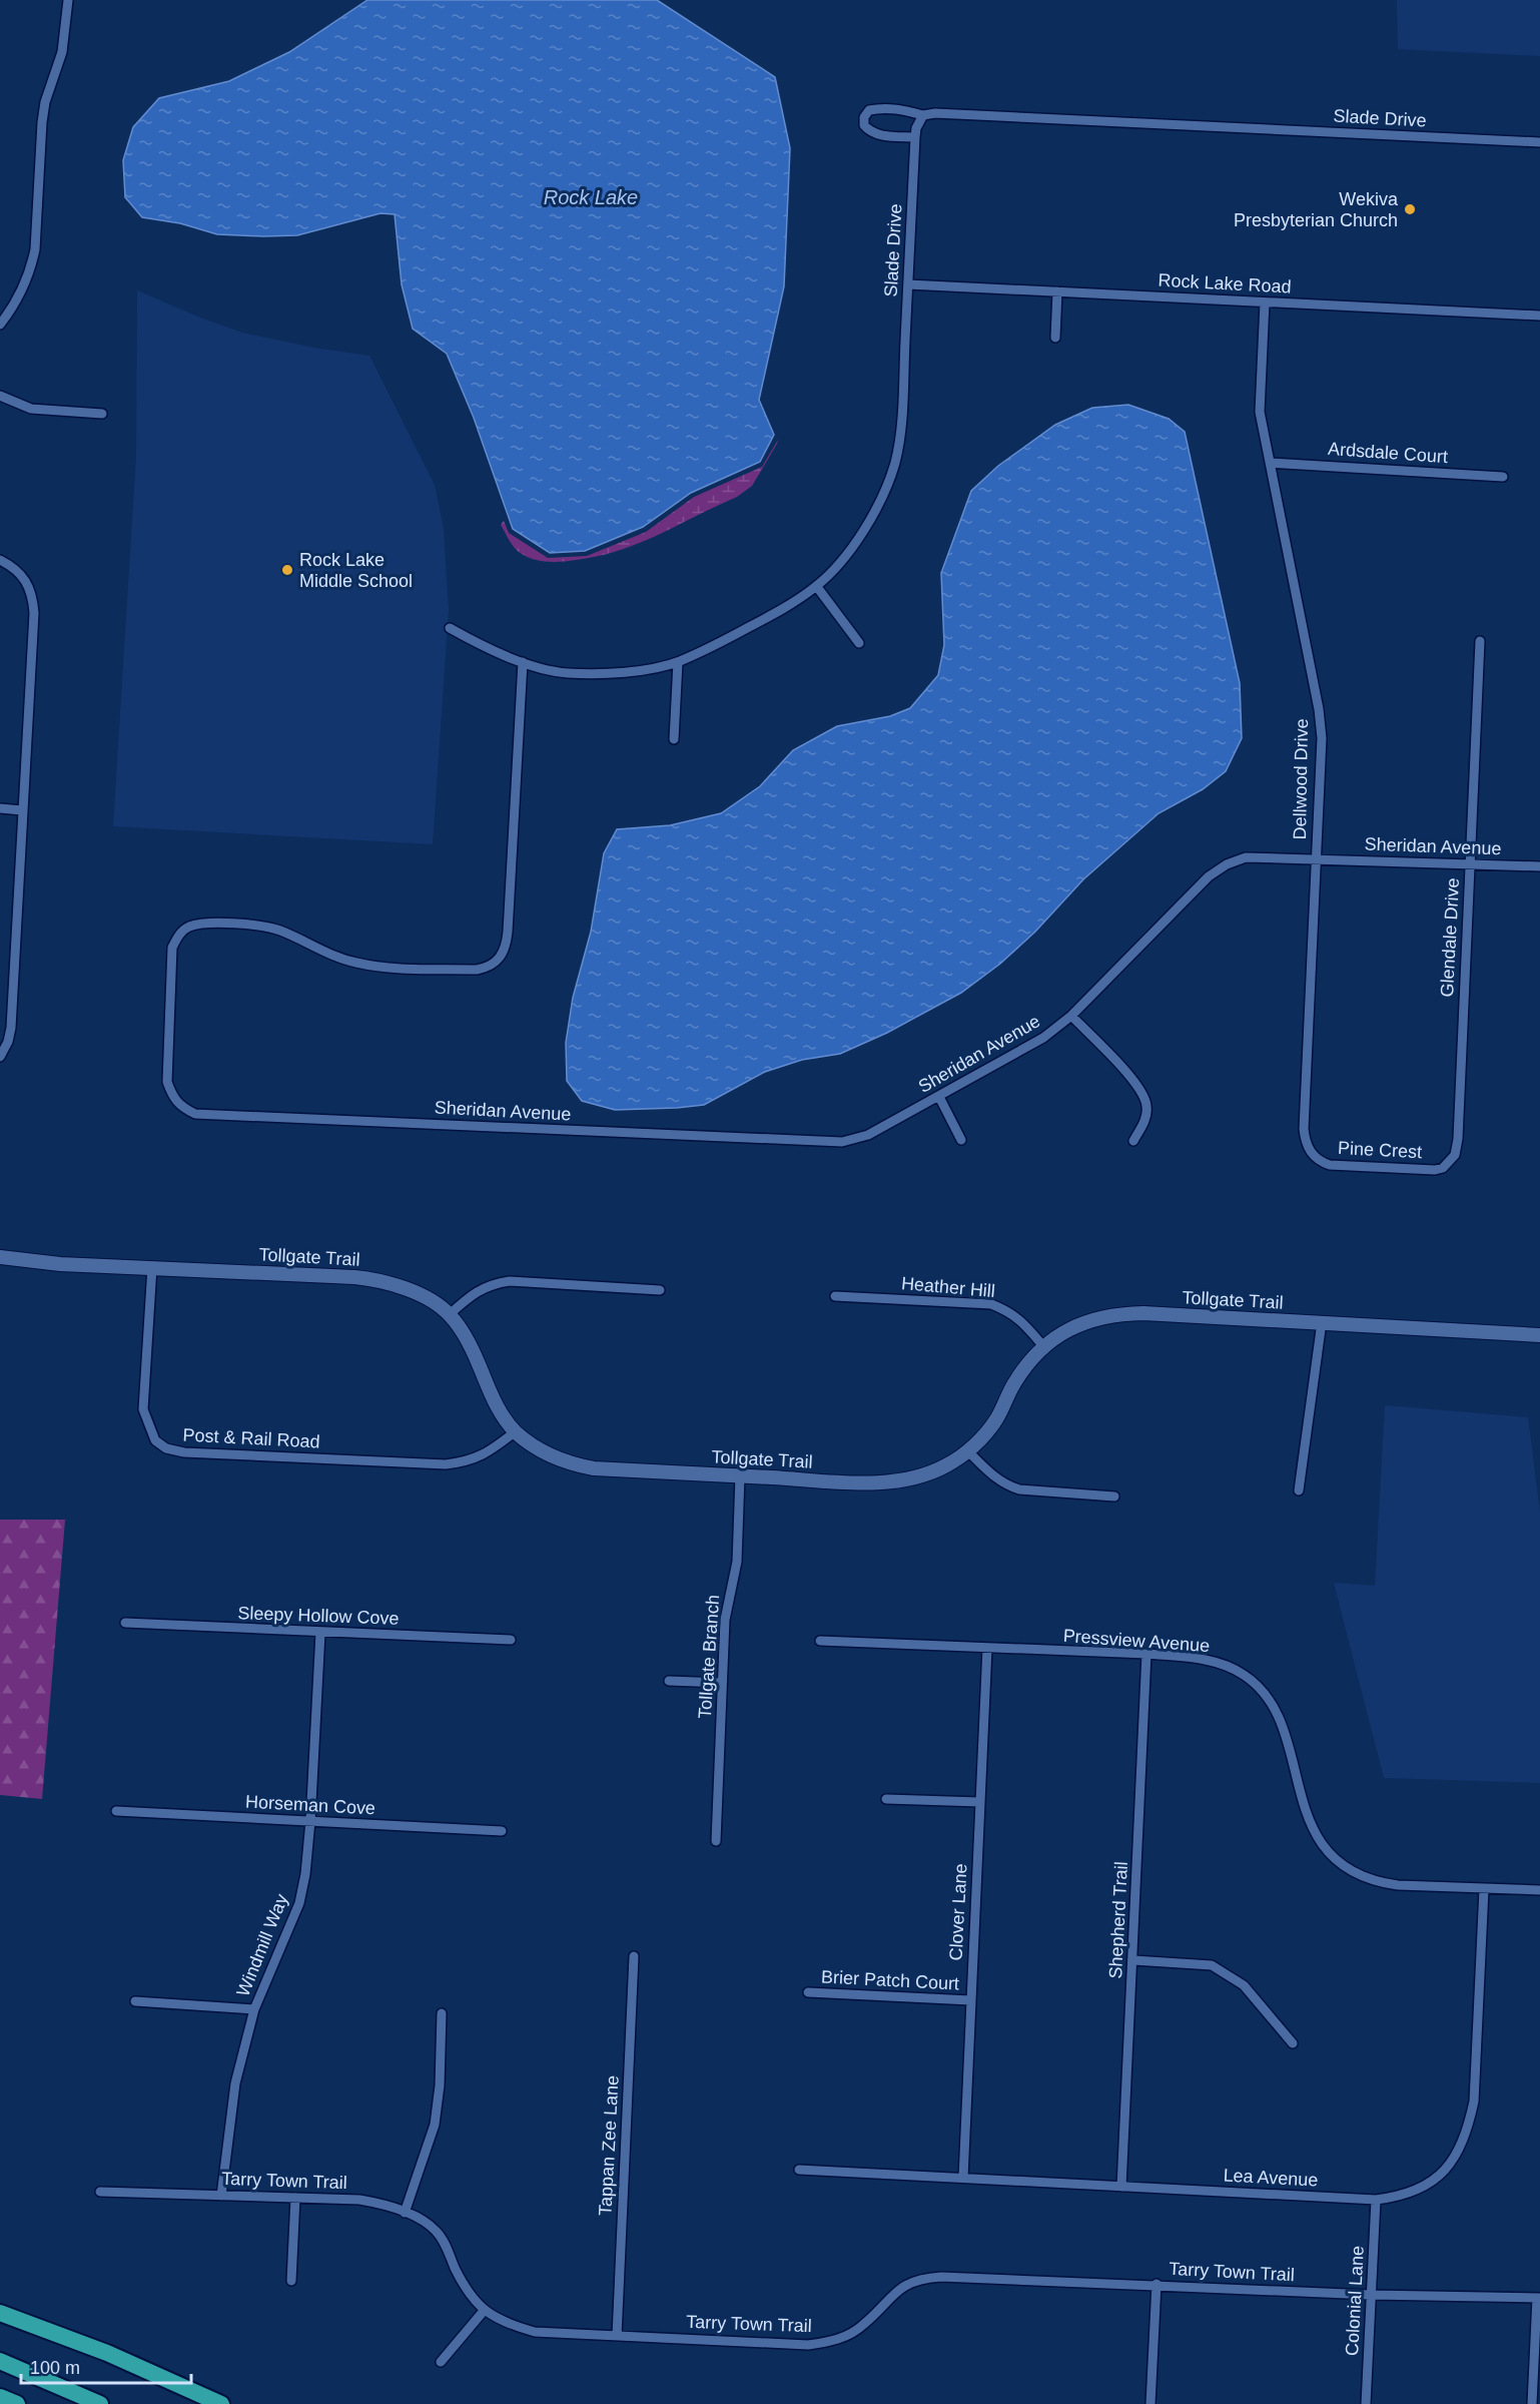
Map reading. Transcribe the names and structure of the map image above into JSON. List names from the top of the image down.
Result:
{
  "streets": {
    "street": [
      "Slade Drive",
      "Rock Lake Road",
      "Ardsdale Court",
      "Dellwood Drive",
      "Sheridan Avenue",
      "Glendale Drive",
      "Pine Crest",
      "Tollgate Trail",
      "Heather Hill",
      "Post & Rail Road",
      "Sleepy Hollow Cove",
      "Pressview Avenue",
      "Tollgate Branch",
      "Horseman Cove",
      "Clover Lane",
      "Shepherd Trail",
      "Windmill Way",
      "Brier Patch Court",
      "Tappan Zee Lane",
      "Lea Avenue",
      "Tarry Town Trail",
      "Colonial Lane"
    ]
  },
  "crossings": [
    ["Slade Drive", "Rock Lake Road"],
    ["Slade Drive", "Sheridan Avenue"],
    ["Rock Lake Road", "Dellwood Drive"],
    ["Ardsdale Court", "Dellwood Drive"],
    ["Dellwood Drive", "Sheridan Avenue"],
    ["Dellwood Drive", "Pine Crest"],
    ["Sheridan Avenue", "Glendale Drive"],
    ["Glendale Drive", "Pine Crest"],
    ["Tollgate Trail", "Heather Hill"],
    ["Tollgate Trail", "Post & Rail Road"],
    ["Tollgate Trail", "Tollgate Branch"],
    ["Sleepy Hollow Cove", "Windmill Way"],
    ["Pressview Avenue", "Clover Lane"],
    ["Pressview Avenue", "Shepherd Trail"],
    ["Pressview Avenue", "Lea Avenue"],
    ["Horseman Cove", "Windmill Way"],
    ["Clover Lane", "Brier Patch Court"],
    ["Clover Lane", "Lea Avenue"],
    ["Shepherd Trail", "Lea Avenue"],
    ["Windmill Way", "Tarry Town Trail"],
    ["Tappan Zee Lane", "Tarry Town Trail"],
    ["Lea Avenue", "Colonial Lane"],
    ["Tarry Town Trail", "Colonial Lane"]
  ],
  "water": ["Rock Lake"],
  "places": ["Wekiva Presbyterian Church", "Rock Lake Middle School"],
  "scale_bar": "100 m"
}
